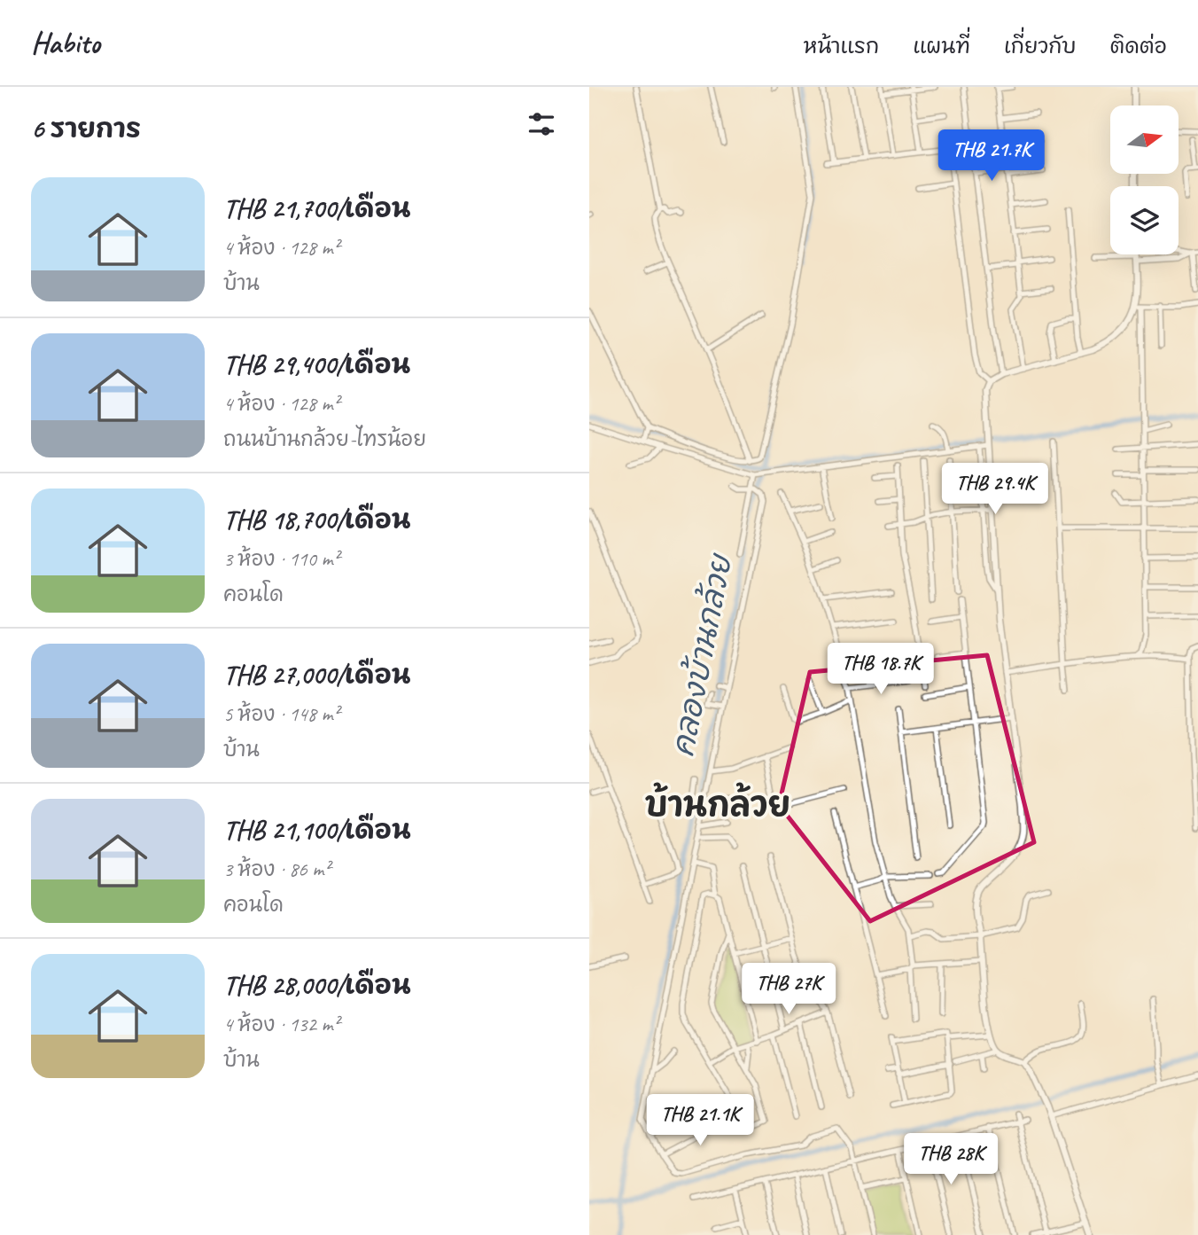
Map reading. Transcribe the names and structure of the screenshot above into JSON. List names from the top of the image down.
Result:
{
  "districts": ["บ้านกล้วย"],
  "water": ["คลองบ้านกล้วย"],
  "north": "right",
  "page": {
    "header": "Habito",
    "nav": [
      "หน้าแรก",
      "แผนที่",
      "เกี่ยวกับ",
      "ติดต่อ"
    ],
    "heading": "6 รายการ",
    "price": [
      "THB 21.7K",
      "THB 29.4K",
      "THB 18.7K",
      "THB 27K",
      "THB 21.1K",
      "THB 28K"
    ],
    "list": [
      {
        "name": "THB 21,700/เดือน",
        "note": "4 ห้อง · 128 m² · บ้าน"
      },
      {
        "name": "THB 29,400/เดือน",
        "note": "4 ห้อง · 128 m² · ถนนบ้านกล้วย-ไทรน้อย"
      },
      {
        "name": "THB 18,700/เดือน",
        "note": "3 ห้อง · 110 m² · คอนโด"
      },
      {
        "name": "THB 27,000/เดือน",
        "note": "5 ห้อง · 148 m² · บ้าน"
      },
      {
        "name": "THB 21,100/เดือน",
        "note": "3 ห้อง · 86 m² · คอนโด"
      },
      {
        "name": "THB 28,000/เดือน",
        "note": "4 ห้อง · 132 m² · บ้าน"
      }
    ]
  }
}
